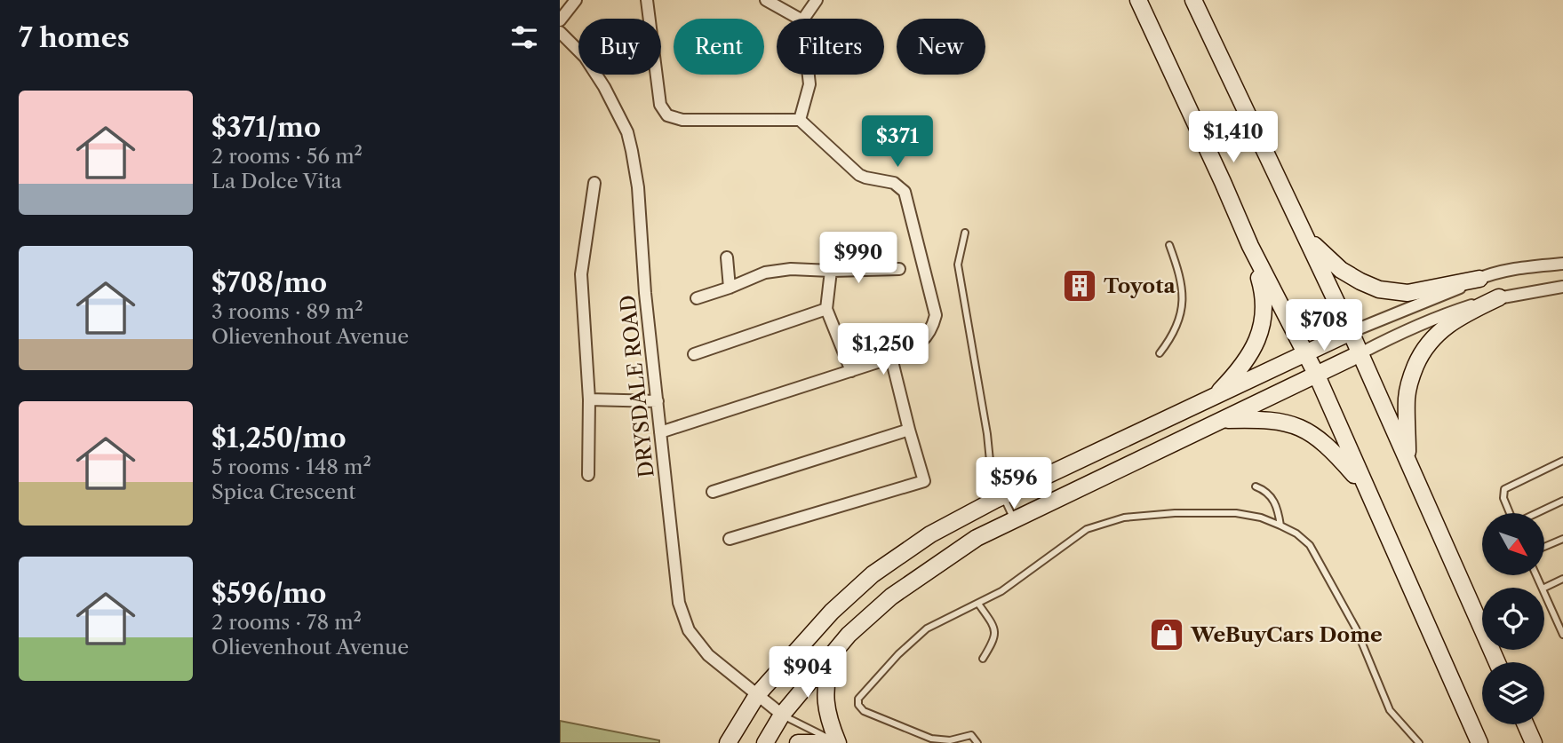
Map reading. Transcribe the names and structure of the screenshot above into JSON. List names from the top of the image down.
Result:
{
  "streets": {
    "street": ["DRYSDALE ROAD"]
  },
  "places": {
    "building": ["Toyota"],
    "shop": ["WeBuyCars Dome"]
  },
  "north": "bottom right",
  "page": {
    "heading": "7 homes",
    "chip": [
      "Buy",
      "Rent",
      "Filters",
      "New"
    ],
    "list": [
      {
        "name": "$371/mo",
        "note": "2 rooms · 56 m² · La Dolce Vita"
      },
      {
        "name": "$708/mo",
        "note": "3 rooms · 89 m² · Olievenhout Avenue"
      },
      {
        "name": "$1,250/mo",
        "note": "5 rooms · 148 m² · Spica Crescent"
      },
      {
        "name": "$596/mo",
        "note": "2 rooms · 78 m² · Olievenhout Avenue"
      }
    ],
    "price": [
      "$1,410",
      "$371",
      "$990",
      "$708",
      "$1,250",
      "$596",
      "$904"
    ]
  }
}
